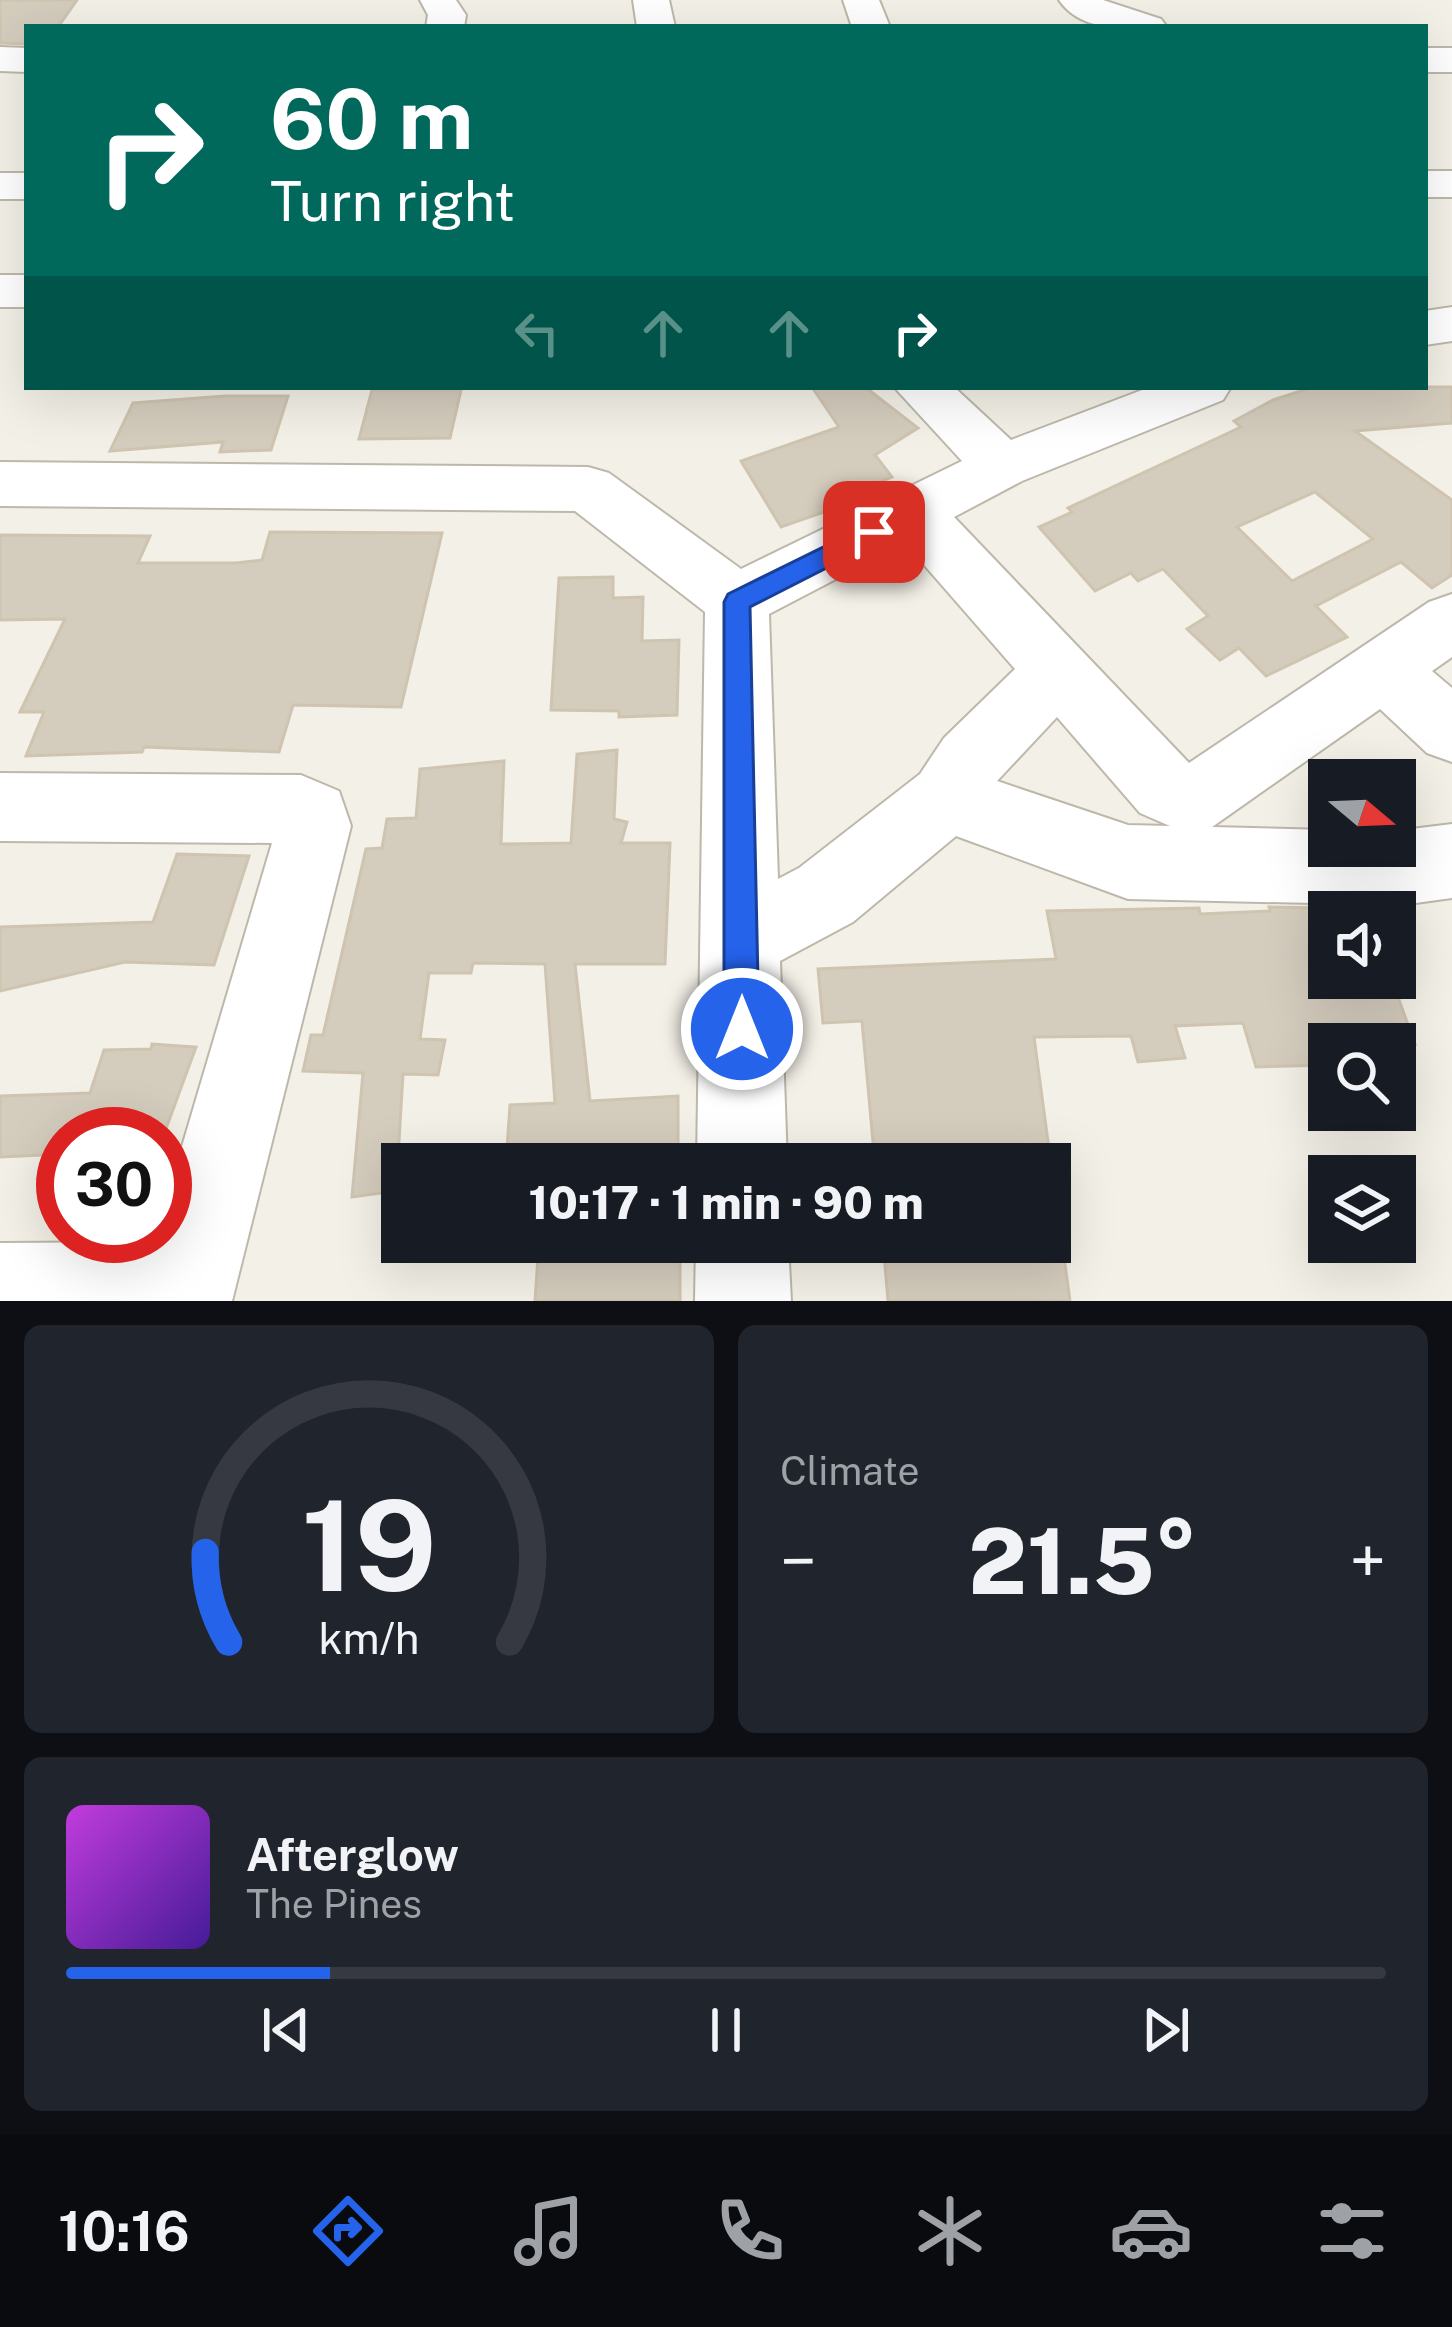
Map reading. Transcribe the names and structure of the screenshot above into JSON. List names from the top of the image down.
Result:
{
  "north": "right",
  "page": {
    "turn": ["60 m", "Turn right"],
    "limit": "30",
    "trip": "10:17 · 1 min · 90 m",
    "tile": "Climate",
    "heat": ["−", "21.5°", "+"],
    "song": ["Afterglow", "The Pines"],
    "tabs": "10:16",
    "gauge": ["19", "km/h"]
  }
}
